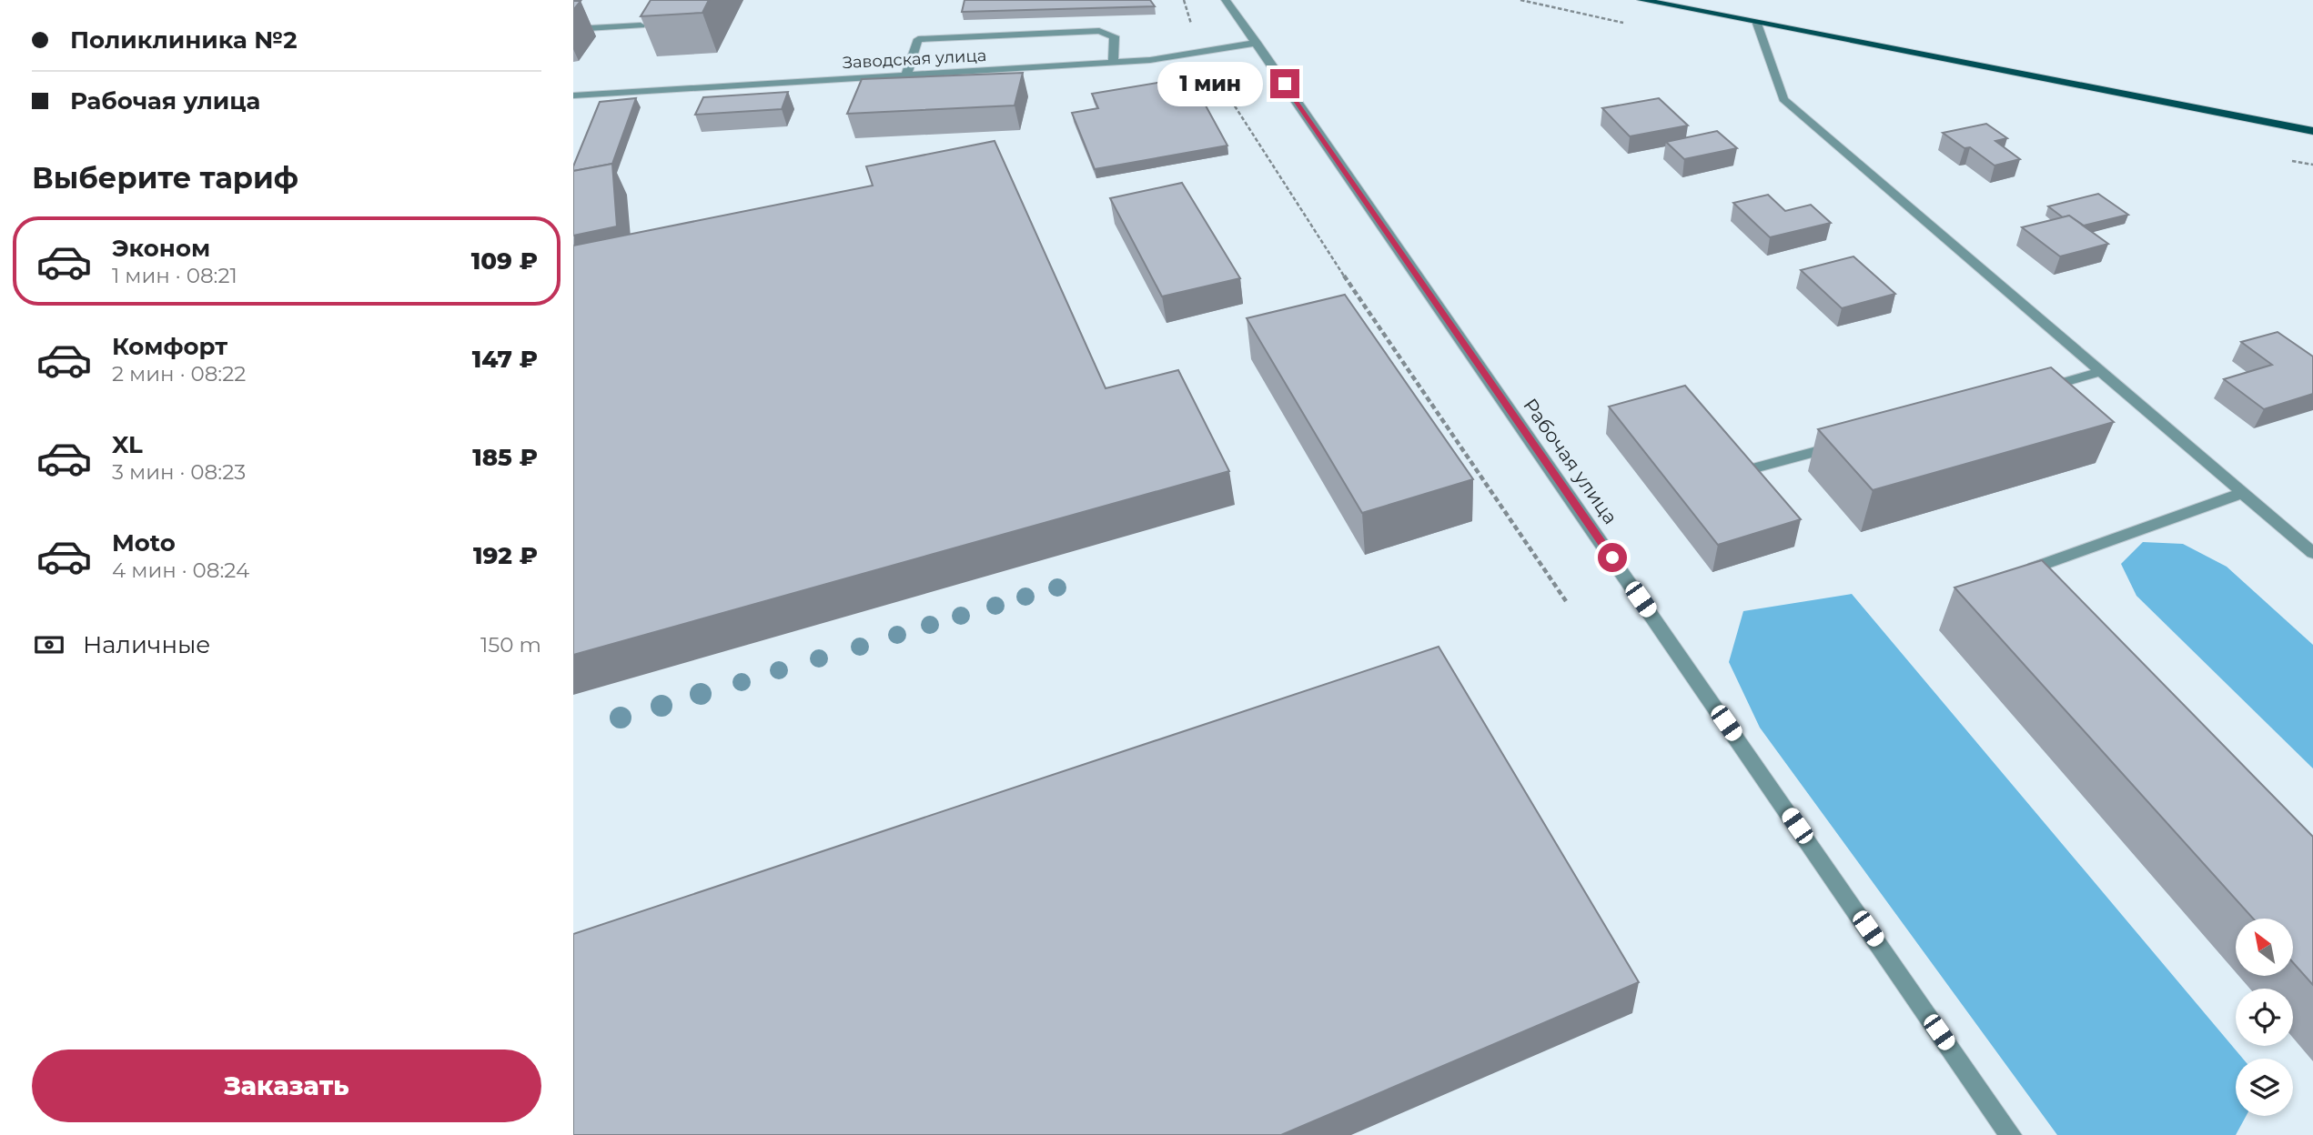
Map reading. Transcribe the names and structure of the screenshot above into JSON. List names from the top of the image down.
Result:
{
  "streets": {
    "street": ["Заводская улица", "Рабочая улица"]
  },
  "crossings": [
    ["Заводская улица", "Рабочая улица"]
  ],
  "north": "top left",
  "page": {
    "banner": ["Поликлиника №2", "Рабочая улица"],
    "bubble": "1 мин",
    "heading": "Выберите тариф",
    "list": [
      {
        "name": "Эконом",
        "note": "1 мин · 08:21",
        "value": "109 ₽"
      },
      {
        "name": "Комфорт",
        "note": "2 мин · 08:22",
        "value": "147 ₽"
      },
      {
        "name": "XL",
        "note": "3 мин · 08:23",
        "value": "185 ₽"
      },
      {
        "name": "Moto",
        "note": "4 мин · 08:24",
        "value": "192 ₽"
      }
    ],
    "pay": ["Наличные", "150 m"],
    "buttons": "Заказать"
  }
}
